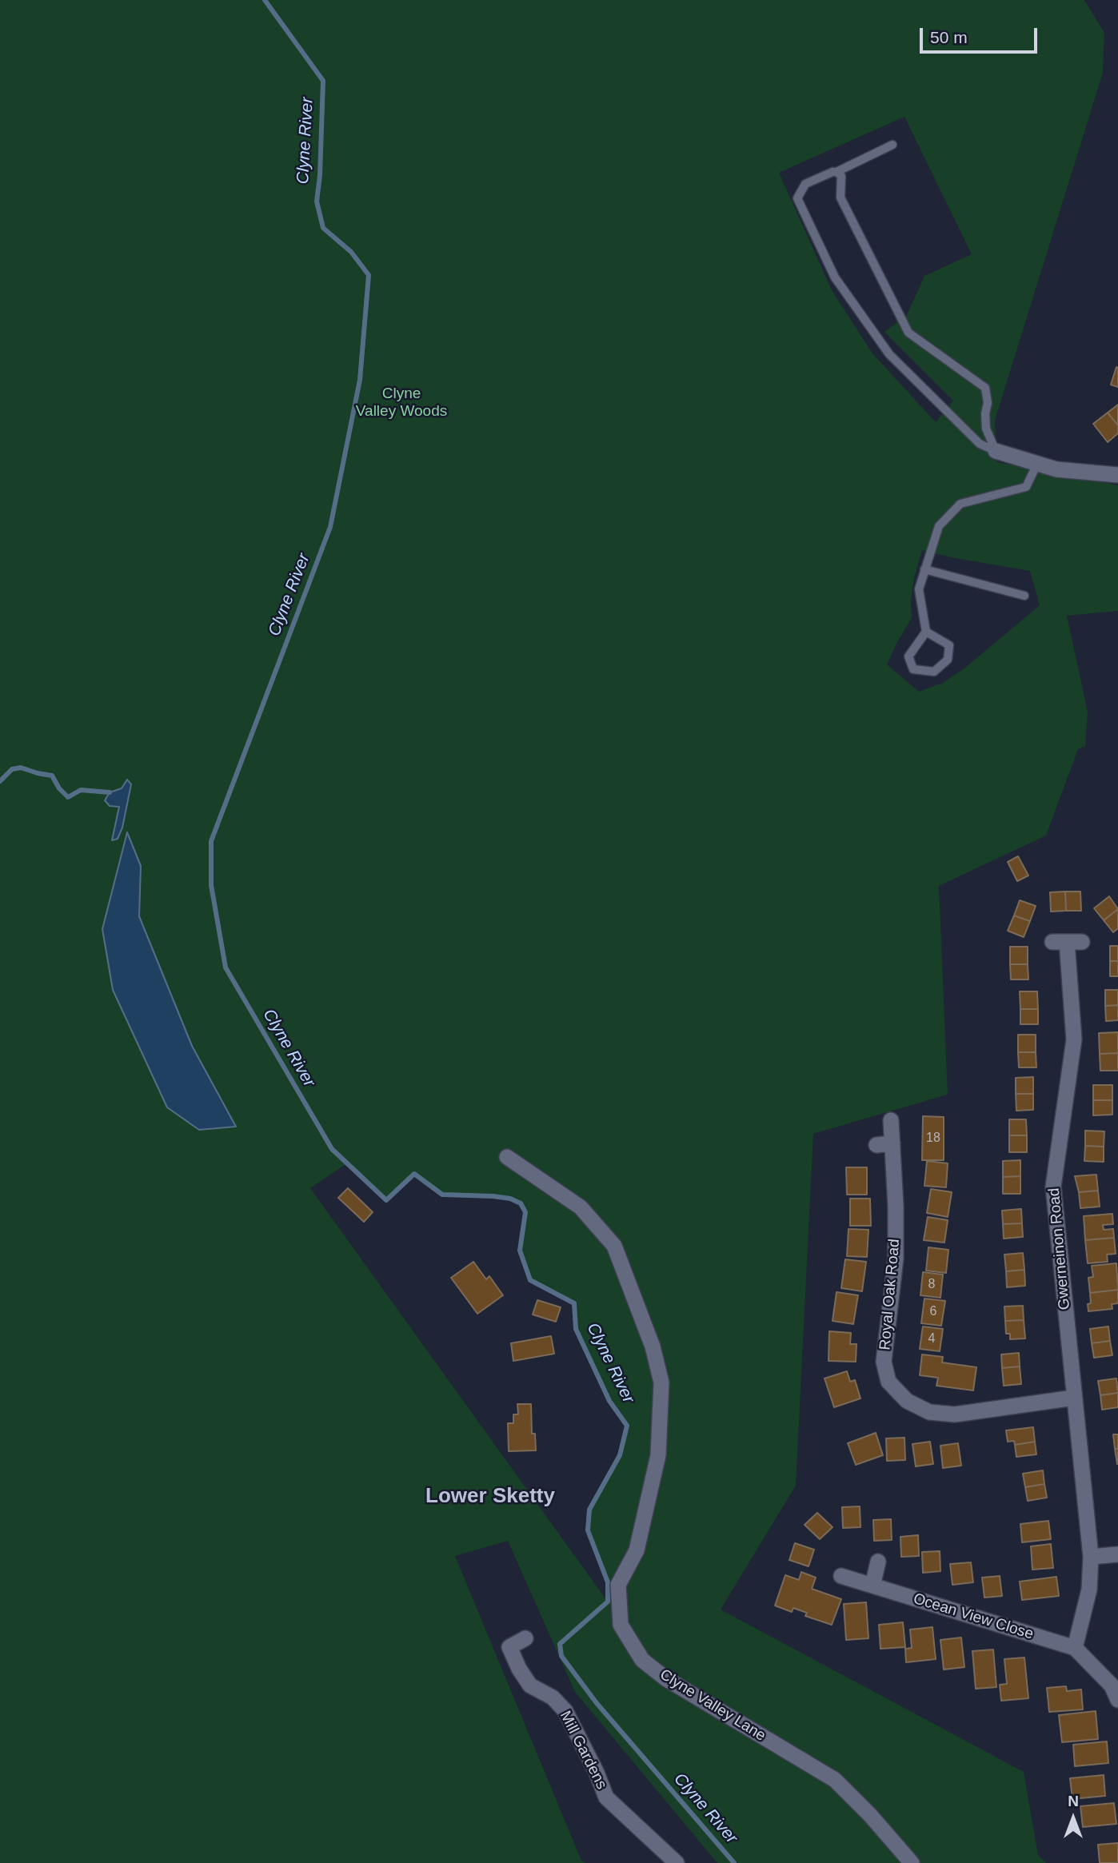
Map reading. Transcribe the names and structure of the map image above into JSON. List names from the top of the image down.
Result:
{
  "streets": {
    "street": [
      "Gwerneinon Road",
      "Royal Oak Road",
      "Ocean View Close",
      "Clyne Valley Lane",
      "Mill Gardens"
    ]
  },
  "crossings": [
    ["Gwerneinon Road", "Royal Oak Road"],
    ["Gwerneinon Road", "Ocean View Close"]
  ],
  "districts": ["Lower Sketty"],
  "water": ["Clyne River"],
  "parks": ["Clyne Valley Woods"],
  "house_numbers": [
    "18",
    "8",
    "6",
    "4"
  ],
  "scale_bar": "50 m",
  "north": "top"
}
